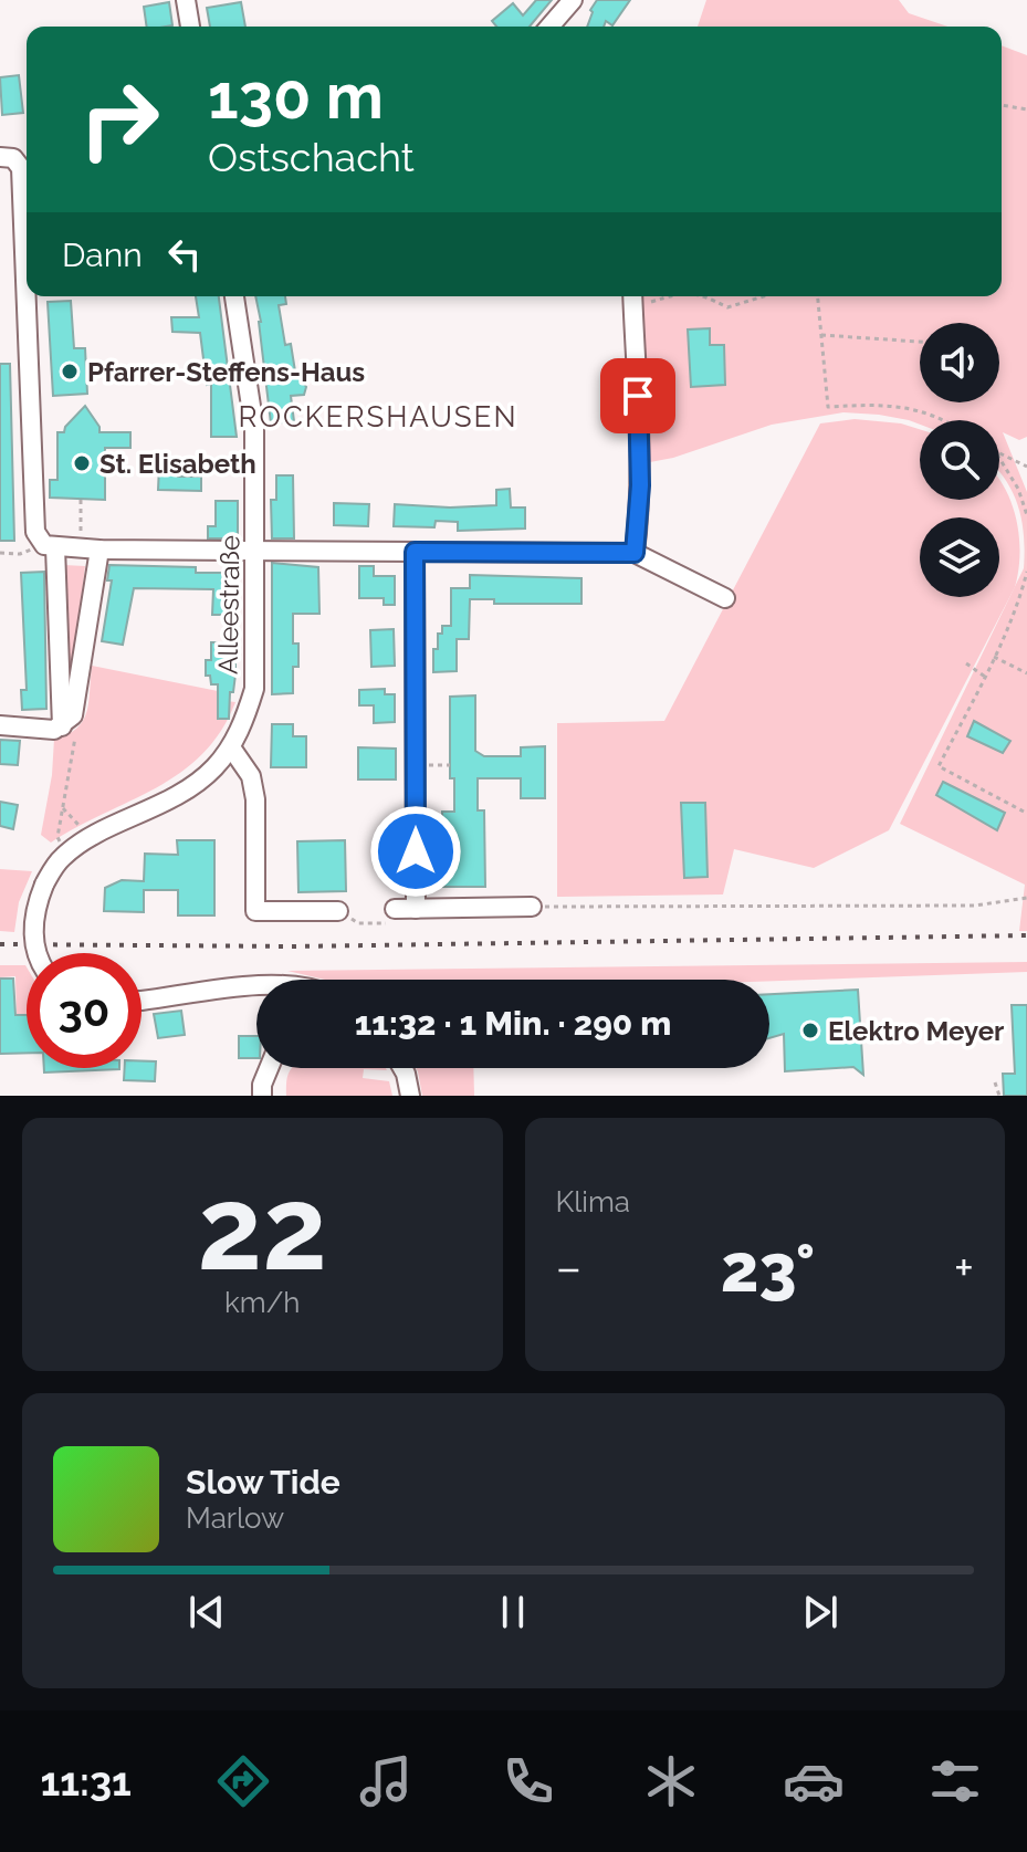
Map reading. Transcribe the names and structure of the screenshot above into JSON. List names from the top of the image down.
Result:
{
  "streets": {
    "street": ["Alleestraße"]
  },
  "districts": ["ROCKERSHAUSEN"],
  "places": ["Pfarrer-Steffens-Haus", "St. Elisabeth", "Elektro Meyer"],
  "page": {
    "turn": ["130 m", "Ostschacht"],
    "then": "Dann",
    "limit": "30",
    "trip": "11:32 · 1 Min. · 290 m",
    "tile": [
      ["22", "km/h"],
      "Klima"
    ],
    "heat": ["−", "23°", "+"],
    "song": ["Slow Tide", "Marlow"],
    "tabs": "11:31"
  }
}
